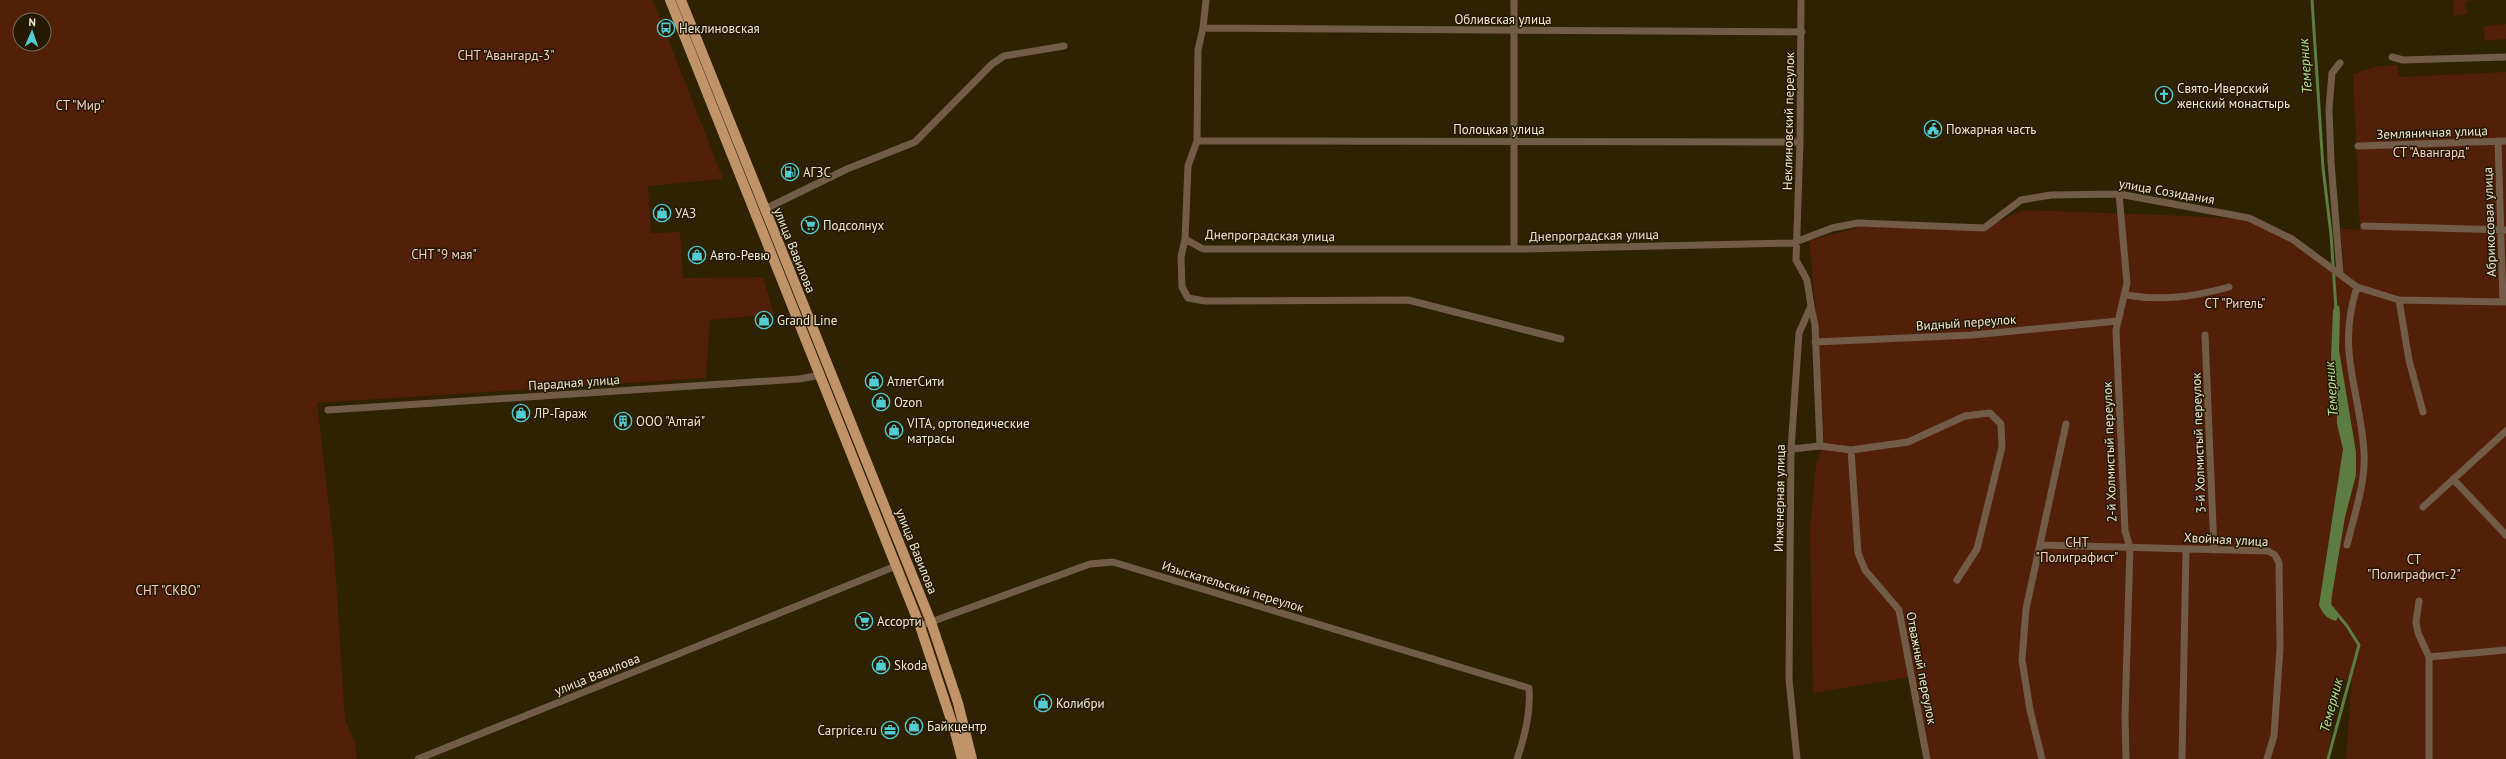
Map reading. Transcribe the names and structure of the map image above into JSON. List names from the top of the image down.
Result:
{
  "streets": {
    "main road": ["улица Вавилова"],
    "street": [
      "Обливская улица",
      "Неклиновский переулок",
      "Полоцкая улица",
      "Земляничная улица",
      "улица Созидания",
      "Абрикосовая улица",
      "Днепроградская улица",
      "Видный переулок",
      "Парадная улица",
      "3-й Холмистый переулок",
      "2-й Холмистый переулок",
      "Инженерная улица",
      "Хвойная улица",
      "Изыскательский переулок",
      "Отважный переулок"
    ]
  },
  "crossings": [
    ["Обливская улица", "Неклиновский переулок"],
    ["Неклиновский переулок", "Полоцкая улица"],
    ["Неклиновский переулок", "улица Созидания"],
    ["Неклиновский переулок", "Днепроградская улица"],
    ["Земляничная улица", "Абрикосовая улица"],
    ["улица Созидания", "Днепроградская улица"],
    ["улица Созидания", "2-й Холмистый переулок"],
    ["улица Вавилова", "Парадная улица"],
    ["улица Вавилова", "Изыскательский переулок"],
    ["Видный переулок", "2-й Холмистый переулок"],
    ["3-й Холмистый переулок", "Хвойная улица"],
    ["2-й Холмистый переулок", "Хвойная улица"]
  ],
  "water": ["Темерник"],
  "parks": [
    "СНТ \"Авангард-3\"",
    "СТ \"Мир\"",
    "СТ \"Авангард\"",
    "СНТ \"9 мая\"",
    "СТ \"Ригель\"",
    "СНТ \"Полиграфист\"",
    "СТ \"Полиграфист-2\"",
    "СНТ \"СКВО\""
  ],
  "places": {
    "bus stop": ["Неклиновская"],
    "church": ["Свято-Иверский женский монастырь"],
    "public building": ["Пожарная часть"],
    "fuel station": ["АГЗС"],
    "shop": [
      "УАЗ",
      "Авто-Ревю",
      "Grand Line",
      "АтлетСити",
      "Ozon",
      "ЛР-Гараж",
      "VITA, ортопедические матрасы",
      "Skoda",
      "Колибри",
      "Байкцентр"
    ],
    "supermarket": ["Подсолнух", "Ассорти"],
    "building": ["ООО \"Алтай\""],
    "office": ["Carprice.ru"]
  },
  "north": "top"
}
